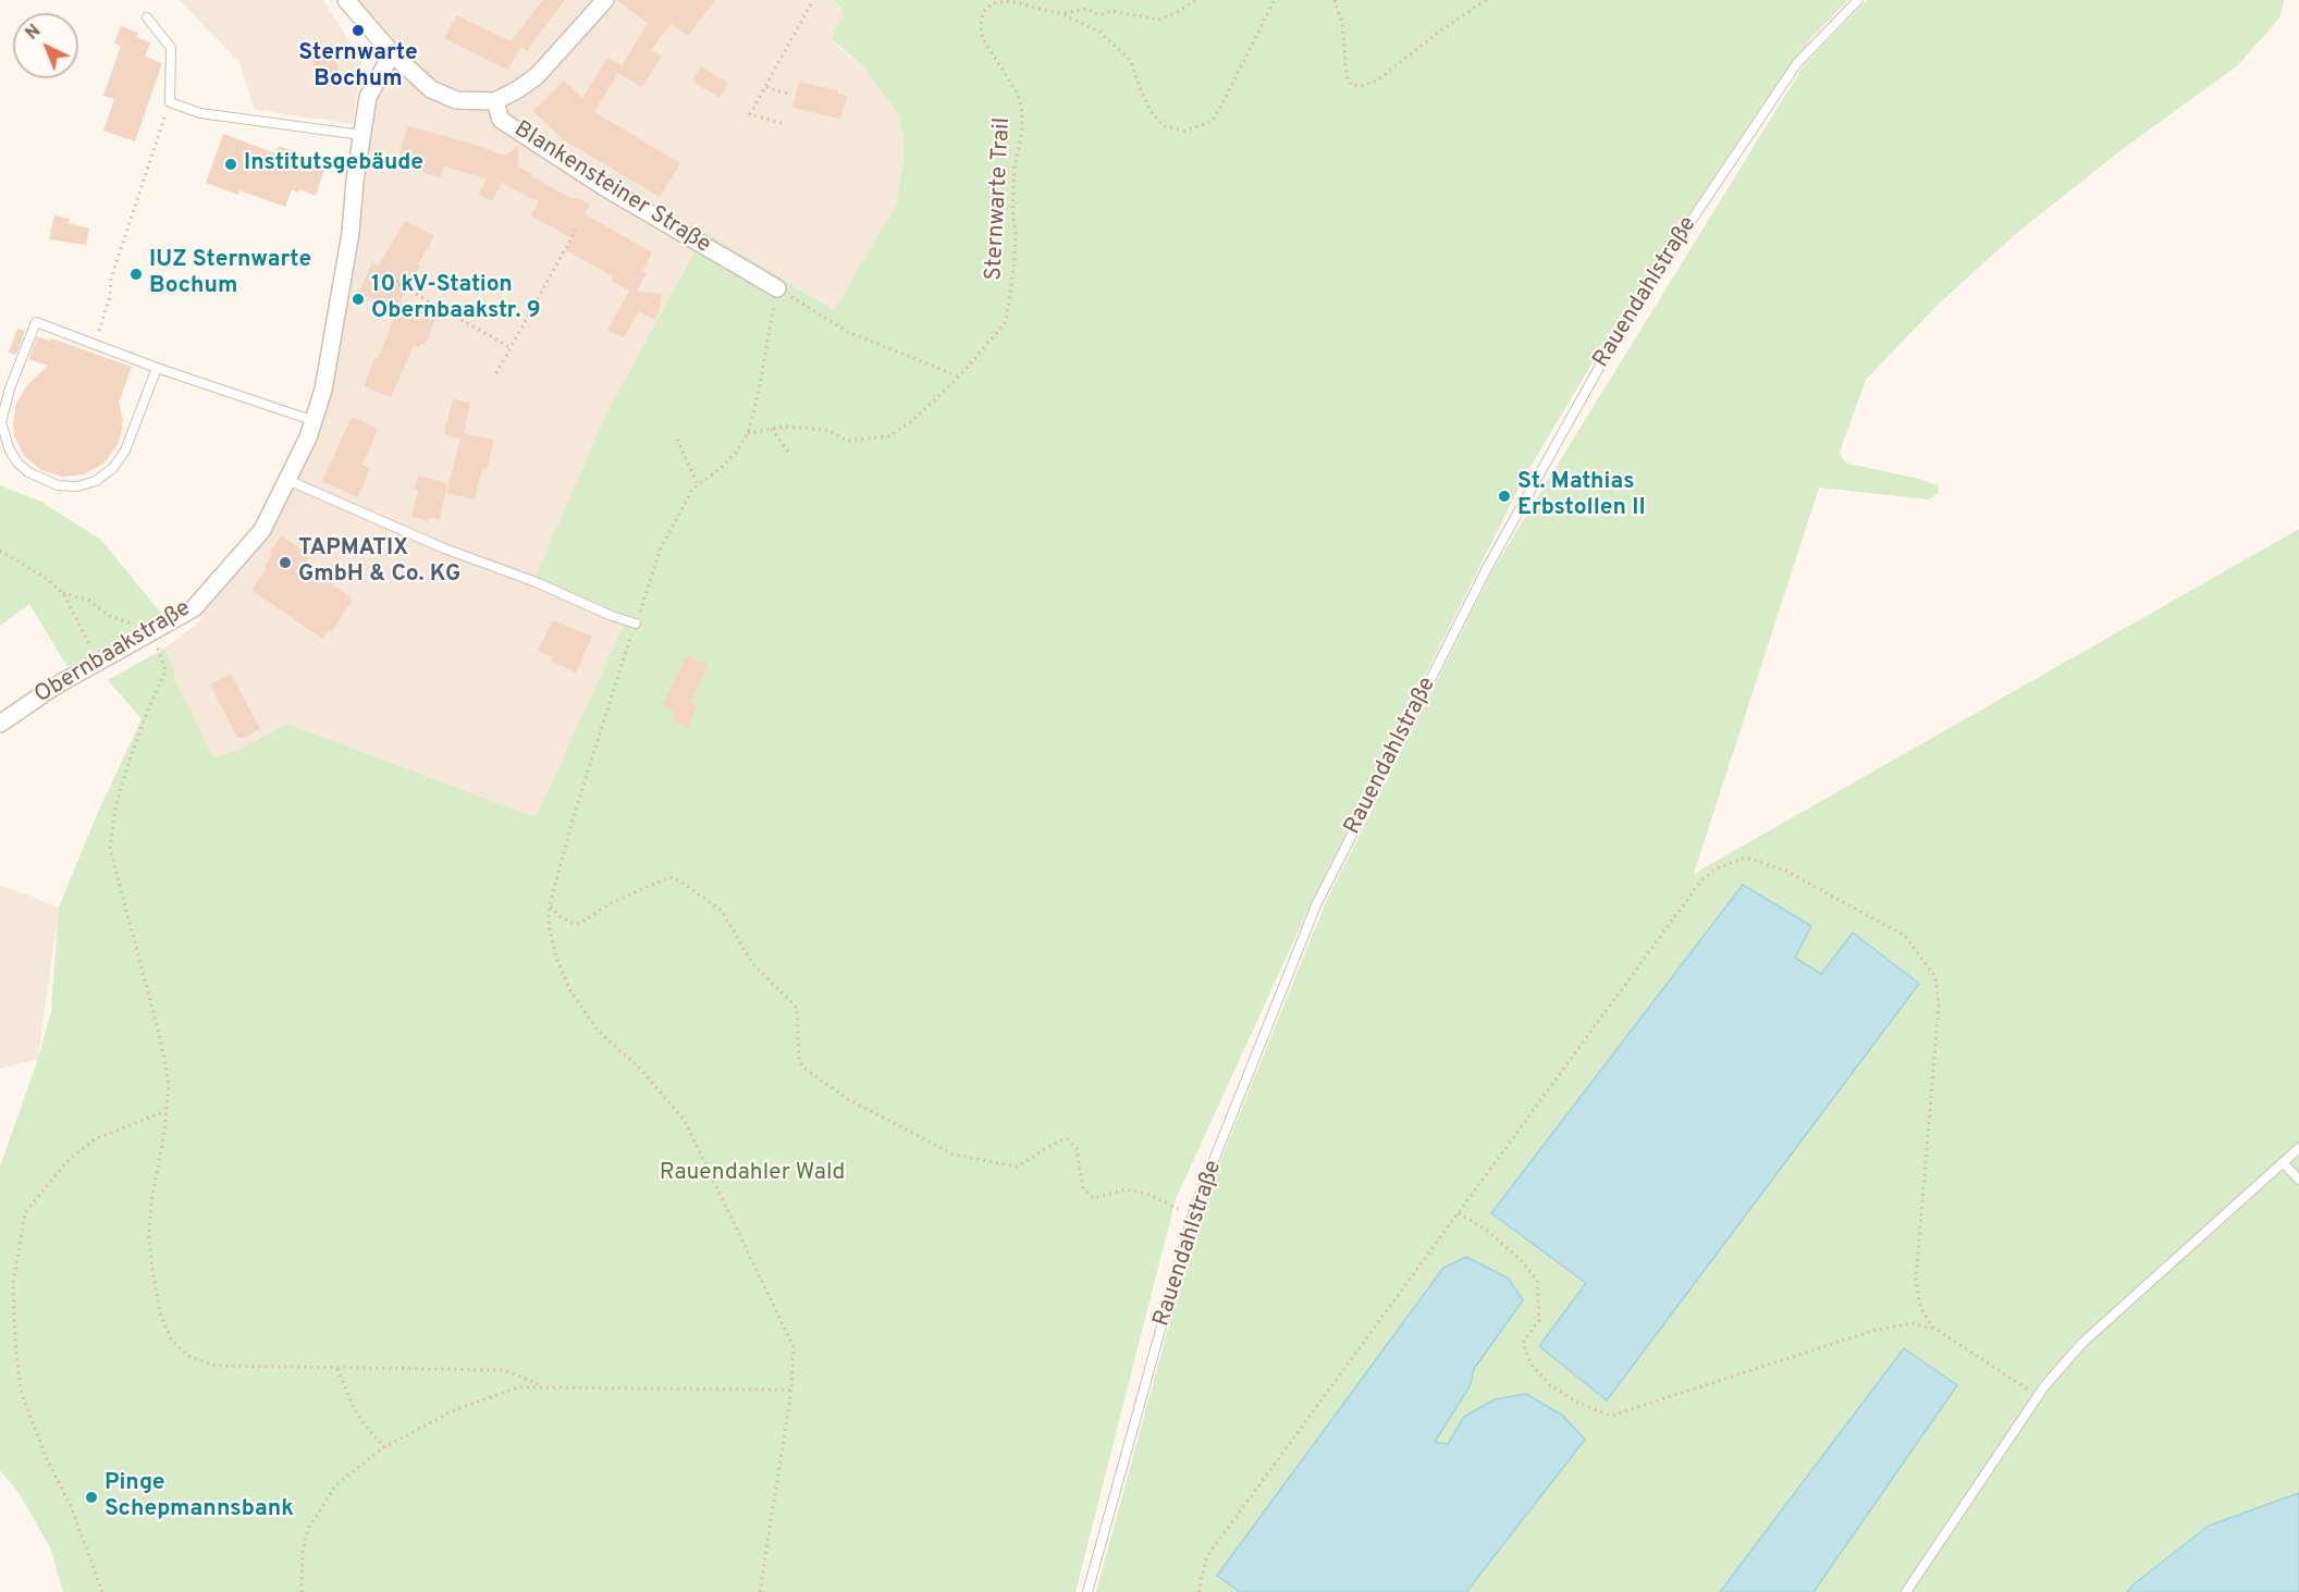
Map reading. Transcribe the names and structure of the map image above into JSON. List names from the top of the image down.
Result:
{
  "streets": {
    "street": ["Blankensteiner Straße", "Obernbaakstraße"],
    "lane": ["Rauendahlstraße"],
    "path": ["Sternwarte Trail"]
  },
  "crossings": [
    ["Blankensteiner Straße", "Obernbaakstraße"]
  ],
  "parks": ["Rauendahler Wald"],
  "places": [
    "Sternwarte Bochum",
    "Institutsgebäude",
    "IUZ Sternwarte Bochum",
    "10 kV-Station Obernbaakstr. 9",
    "St. Mathias Erbstollen II",
    "TAPMATIX GmbH & Co. KG",
    "Pinge Schepmannsbank"
  ],
  "north": "top left"
}
